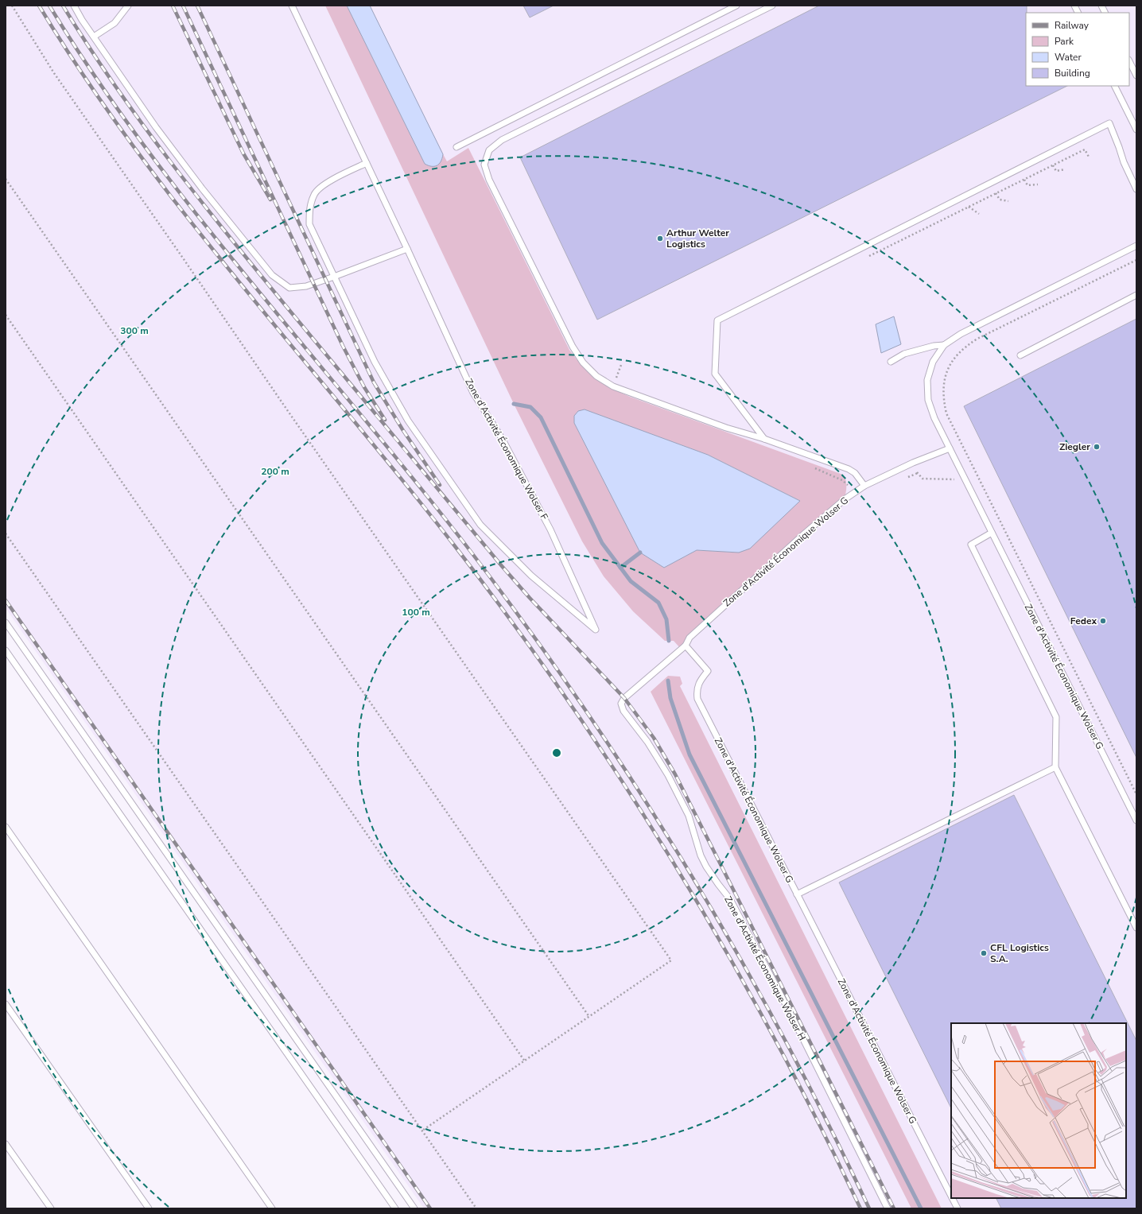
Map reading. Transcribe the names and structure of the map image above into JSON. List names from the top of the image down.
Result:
{
  "streets": {
    "lane": ["Zone d'Activité Économique Wolser F", "Zone d'Activité Économique Wolser G", "Zone d'Activité Économique Wolser H"]
  },
  "crossings": [
    ["Zone d'Activité Économique Wolser G", "Zone d'Activité Économique Wolser H"]
  ],
  "places": [
    "Arthur Welter Logistics",
    "Ziegler",
    "Fedex",
    "CFL Logistics S.A."
  ],
  "legend": [
    "Railway",
    "Park",
    "Water",
    "Building"
  ],
  "rings": ["300 m", "200 m", "100 m"]
}
